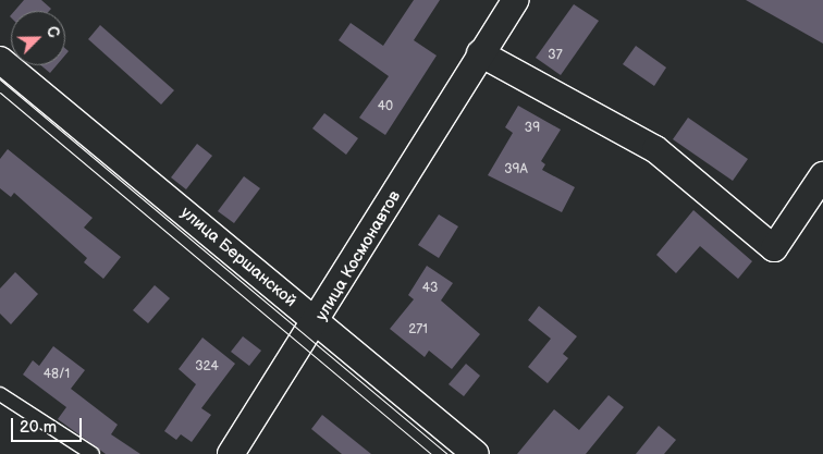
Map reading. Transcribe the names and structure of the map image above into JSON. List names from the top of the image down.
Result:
{
  "streets": {
    "street": ["улица Космонавтов", "улица Бершанской"]
  },
  "crossings": [
    ["улица Космонавтов", "улица Бершанской"]
  ],
  "house_numbers": [
    "37",
    "40",
    "39",
    "39А",
    "43",
    "271",
    "324",
    "48/1"
  ],
  "scale_bar": "20 m",
  "north": "top right"
}
